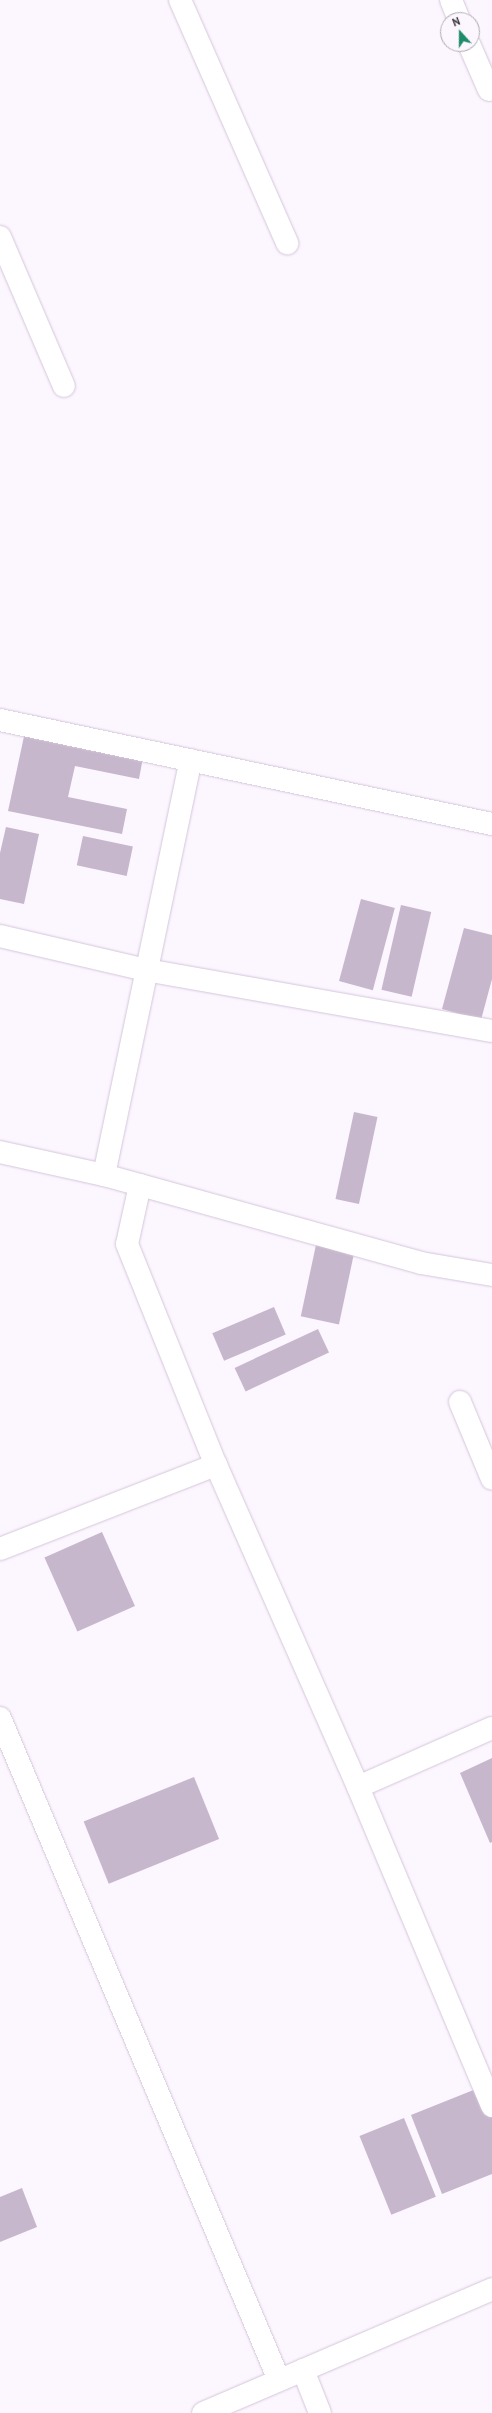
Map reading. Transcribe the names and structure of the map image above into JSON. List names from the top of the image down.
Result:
{
  "north": "top"
}
